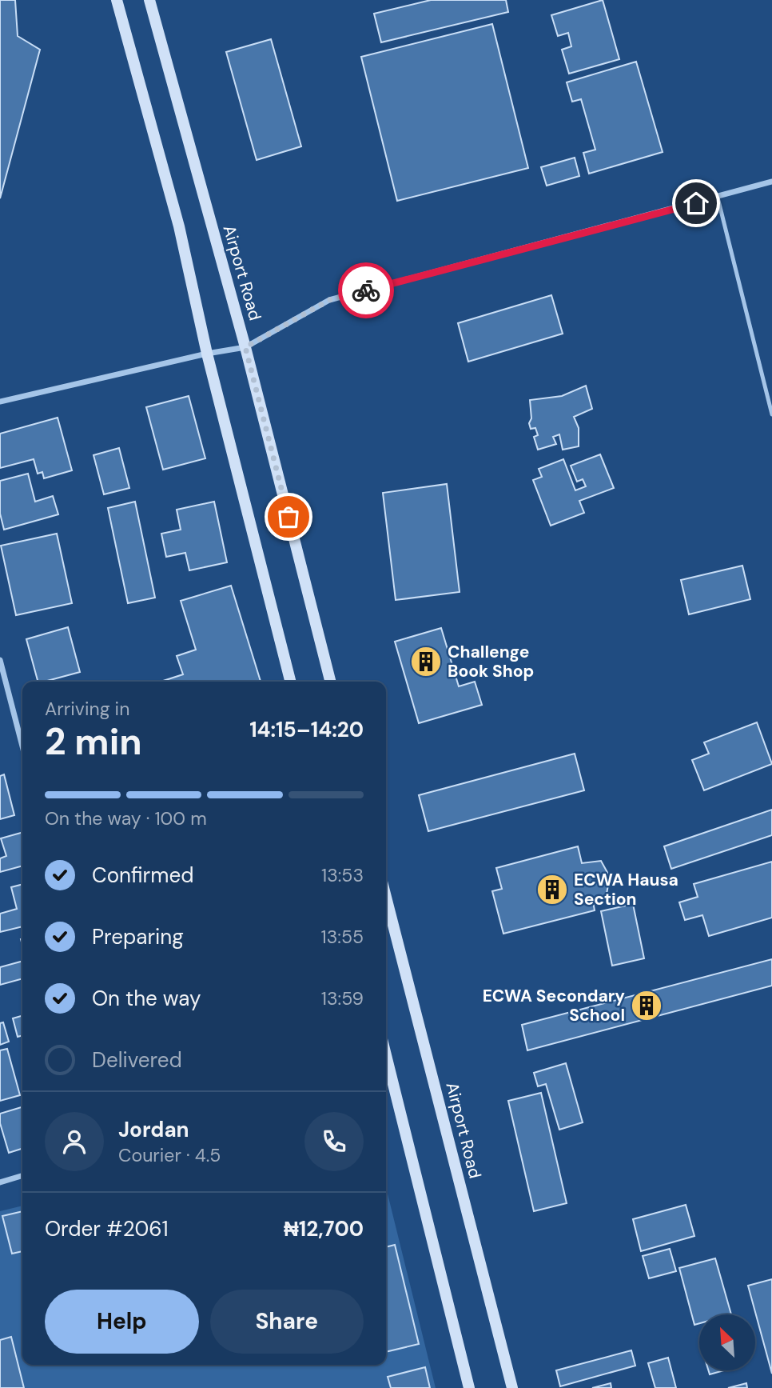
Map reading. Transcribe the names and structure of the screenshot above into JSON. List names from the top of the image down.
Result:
{
  "streets": {
    "main road": ["Airport Road"]
  },
  "places": {
    "building": ["Challenge Book Shop", "ECWA Hausa Section", "ECWA Secondary School"]
  },
  "north": "top left",
  "page": {
    "heading": ["2 min", "Arriving in", "14:15–14:20"],
    "panel": [
      "Jordan",
      "Courier · 4.5",
      "Order #2061",
      "₦12,700"
    ],
    "bar": "On the way · 100 m",
    "list": [
      ["Confirmed", "13:53"],
      ["Preparing", "13:55"],
      ["On the way", "13:59"],
      "Delivered"
    ],
    "buttons": ["Help", "Share"]
  }
}
